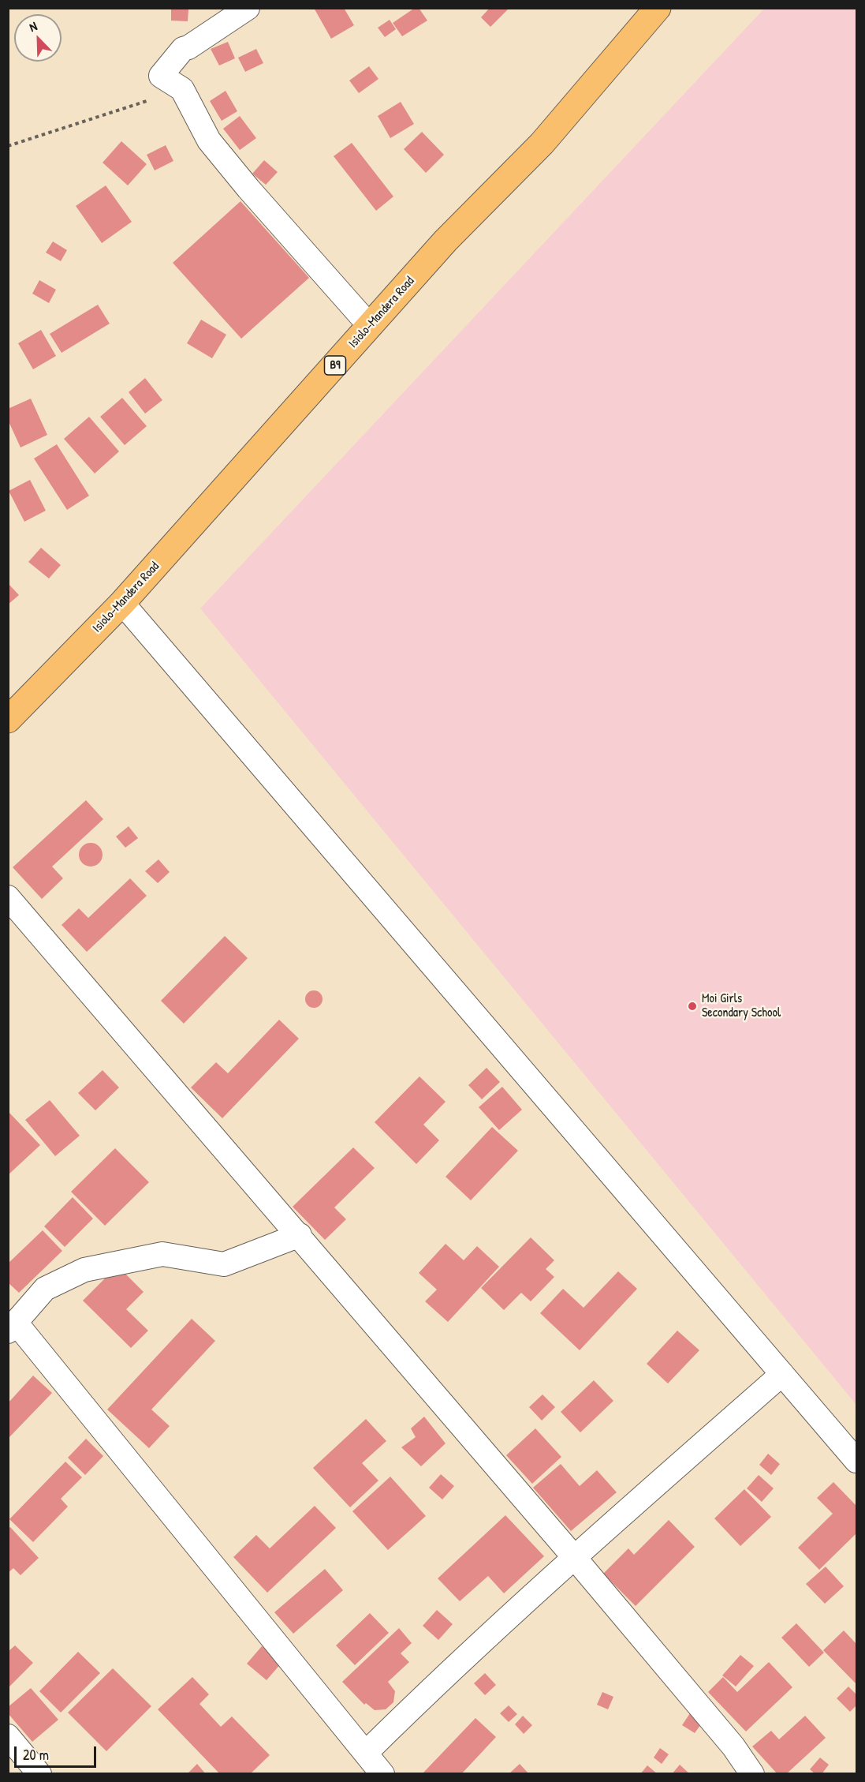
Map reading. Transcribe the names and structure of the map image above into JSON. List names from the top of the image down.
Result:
{
  "streets": {
    "highway": ["Isiolo-Mandera Road", "B9"]
  },
  "places": ["Moi Girls Secondary School"],
  "scale_bar": "20 m",
  "north": "top left"
}
